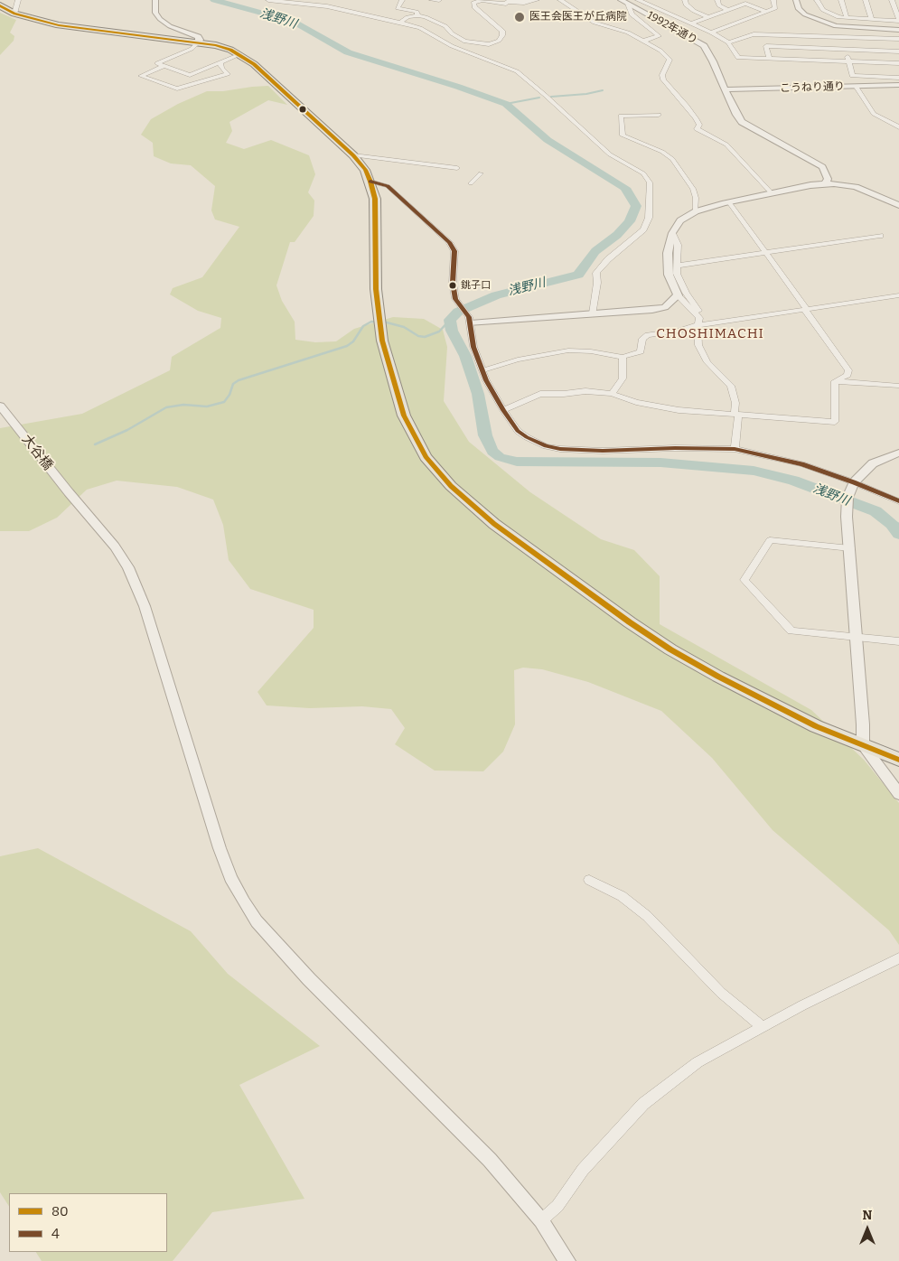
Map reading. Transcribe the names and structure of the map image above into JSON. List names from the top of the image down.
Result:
{
  "streets": {
    "street": ["1992年通り", "こうねり通り", "大谷橋"]
  },
  "crossings": [
    ["1992年通り", "こうねり通り"]
  ],
  "districts": ["CHOSHIMACHI"],
  "water": ["浅野川"],
  "places": ["医王会医王が丘病院", "銚子口"],
  "lines": ["transit line 80", "transit line 4"],
  "legend": ["80", "4"],
  "north": "top"
}
